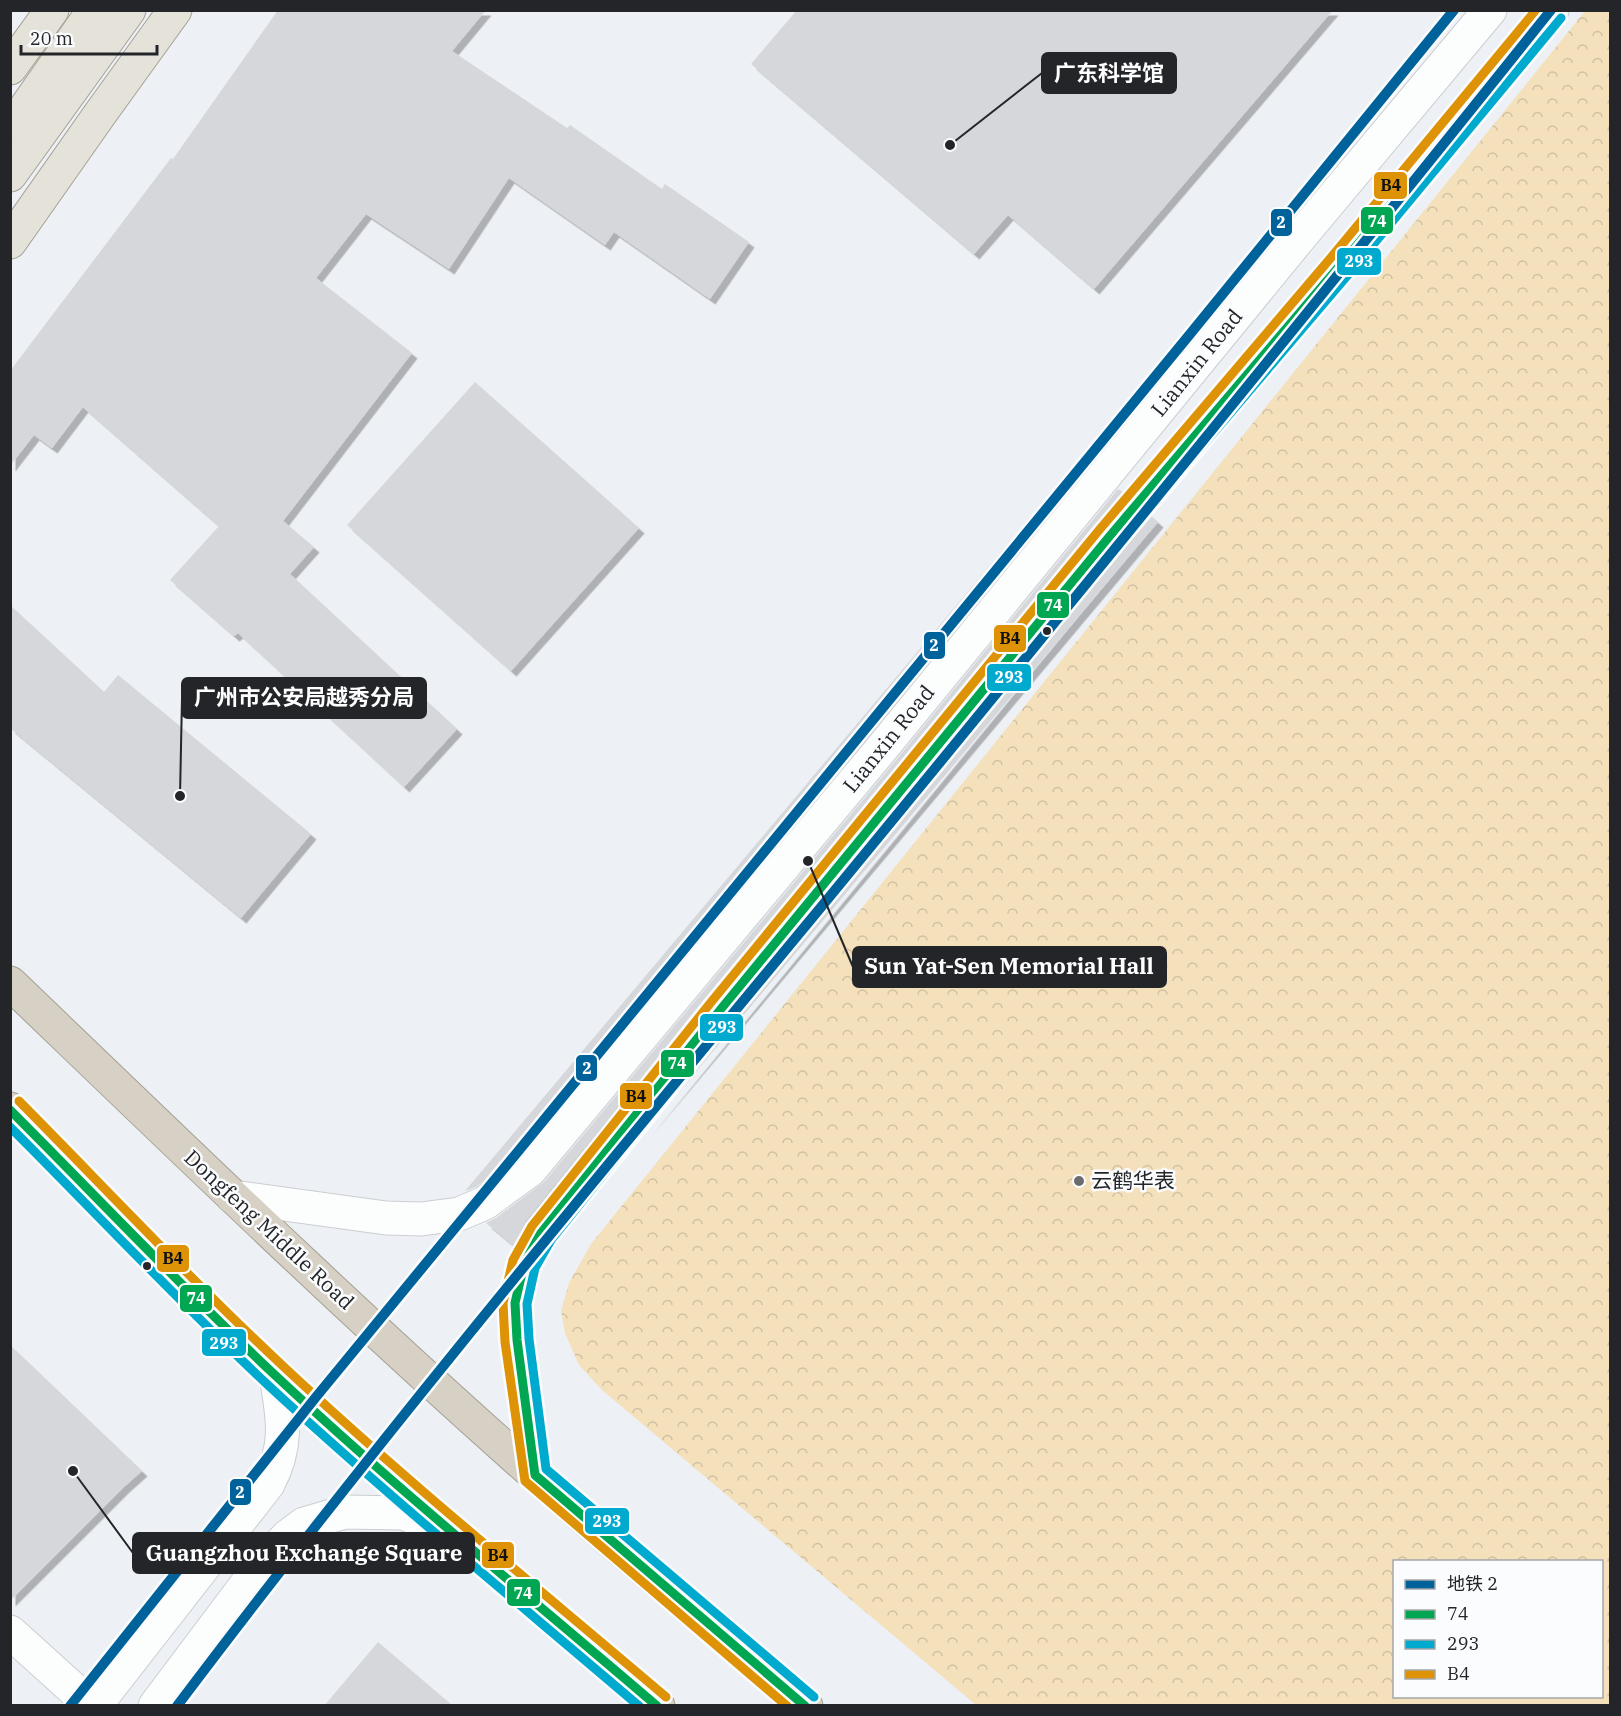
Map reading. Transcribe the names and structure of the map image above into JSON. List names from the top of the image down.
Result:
{
  "streets": {
    "highway": ["Dongfeng Middle Road"],
    "street": ["Lianxin Road"]
  },
  "crossings": [
    ["Lianxin Road", "Dongfeng Middle Road"]
  ],
  "places": [
    "广东科学馆",
    "广州市公安局越秀分局",
    "Sun Yat-Sen Memorial Hall",
    "云鹤华表",
    "Guangzhou Exchange Square"
  ],
  "lines": [
    "metro line 2",
    "transit line 74",
    "transit line B4",
    "transit line 293"
  ],
  "legend": [
    "地铁 2",
    "74",
    "293",
    "B4"
  ],
  "scale_bar": "20 m"
}
